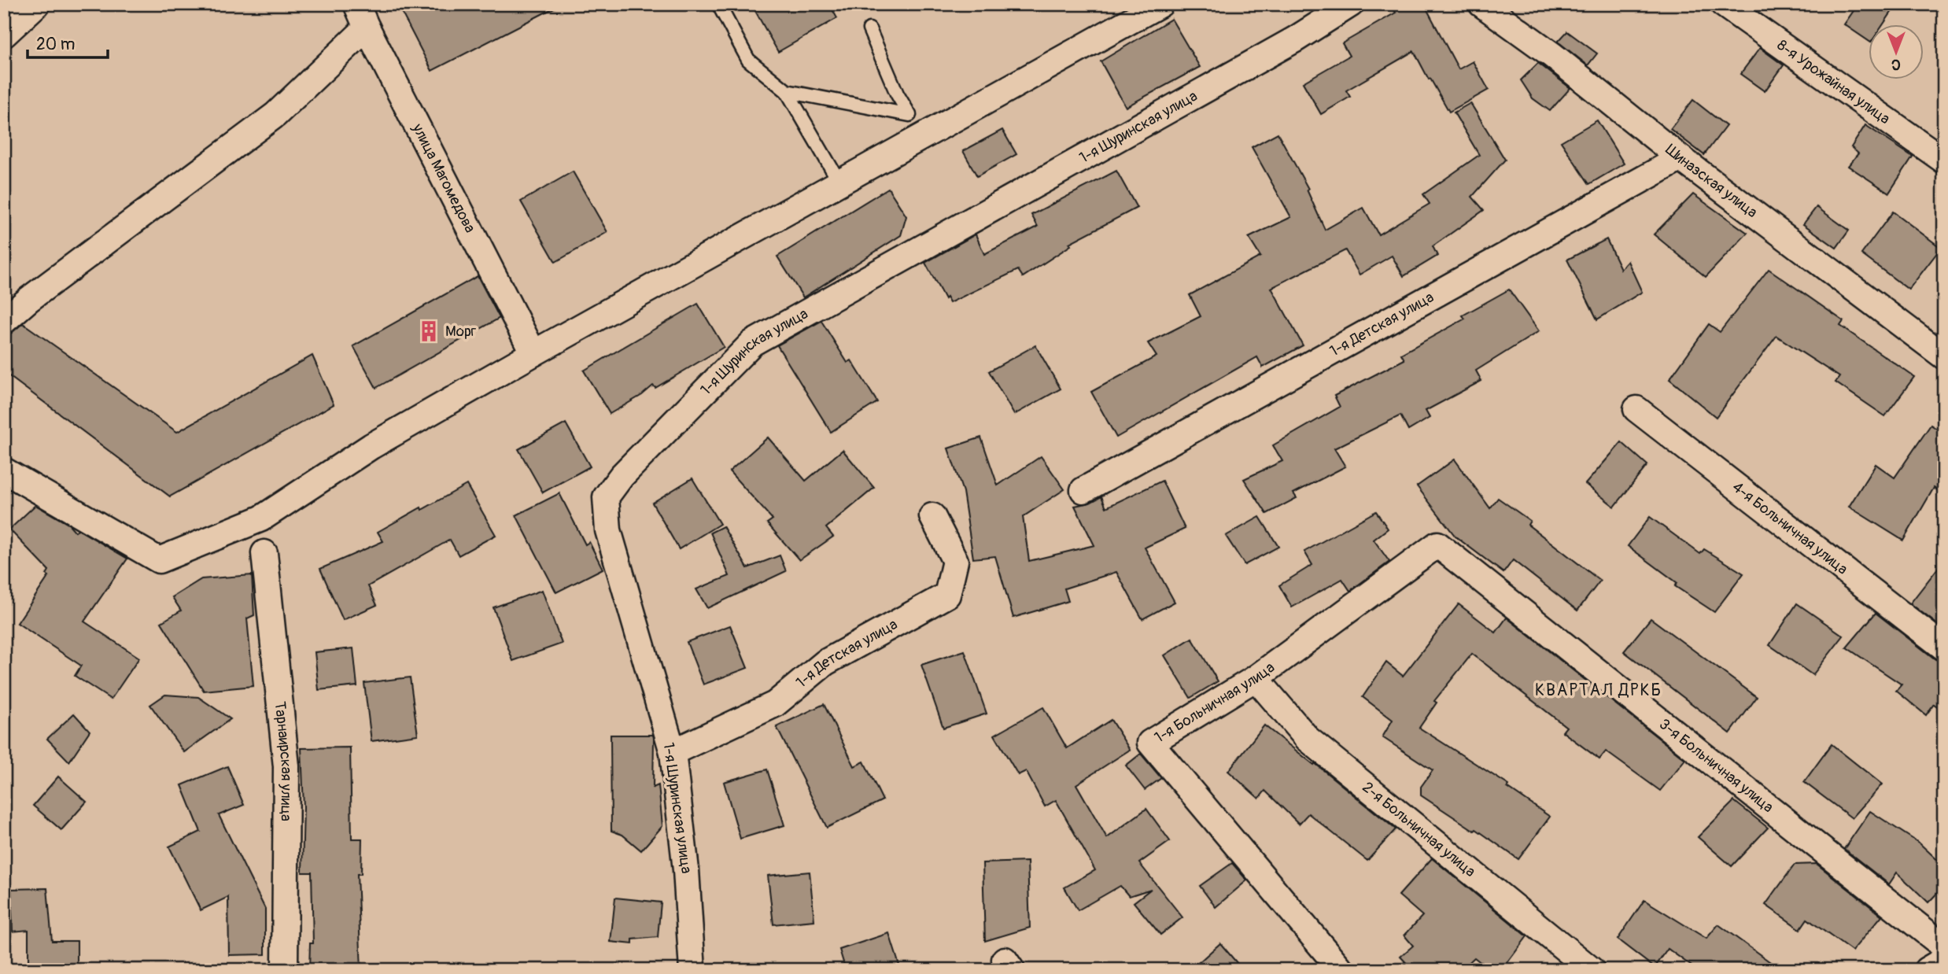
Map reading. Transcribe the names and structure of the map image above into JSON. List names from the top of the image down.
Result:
{
  "streets": {
    "street": [
      "8-я Урожайная улица",
      "1-я Шуринская улица",
      "улица Магомедова",
      "Шиназская улица",
      "1-я Детская улица",
      "4-я Больничная улица",
      "1-я Больничная улица",
      "Тарнаирская улица",
      "3-я Больничная улица",
      "2-я Больничная улица"
    ]
  },
  "crossings": [
    ["1-я Шуринская улица", "1-я Детская улица"],
    ["Шиназская улица", "1-я Детская улица"],
    ["1-я Больничная улица", "3-я Больничная улица"],
    ["1-я Больничная улица", "2-я Больничная улица"]
  ],
  "districts": ["КВАРТАЛ ДРКБ"],
  "places": {
    "building": ["Морг"]
  },
  "scale_bar": "20 m",
  "north": "bottom"
}
